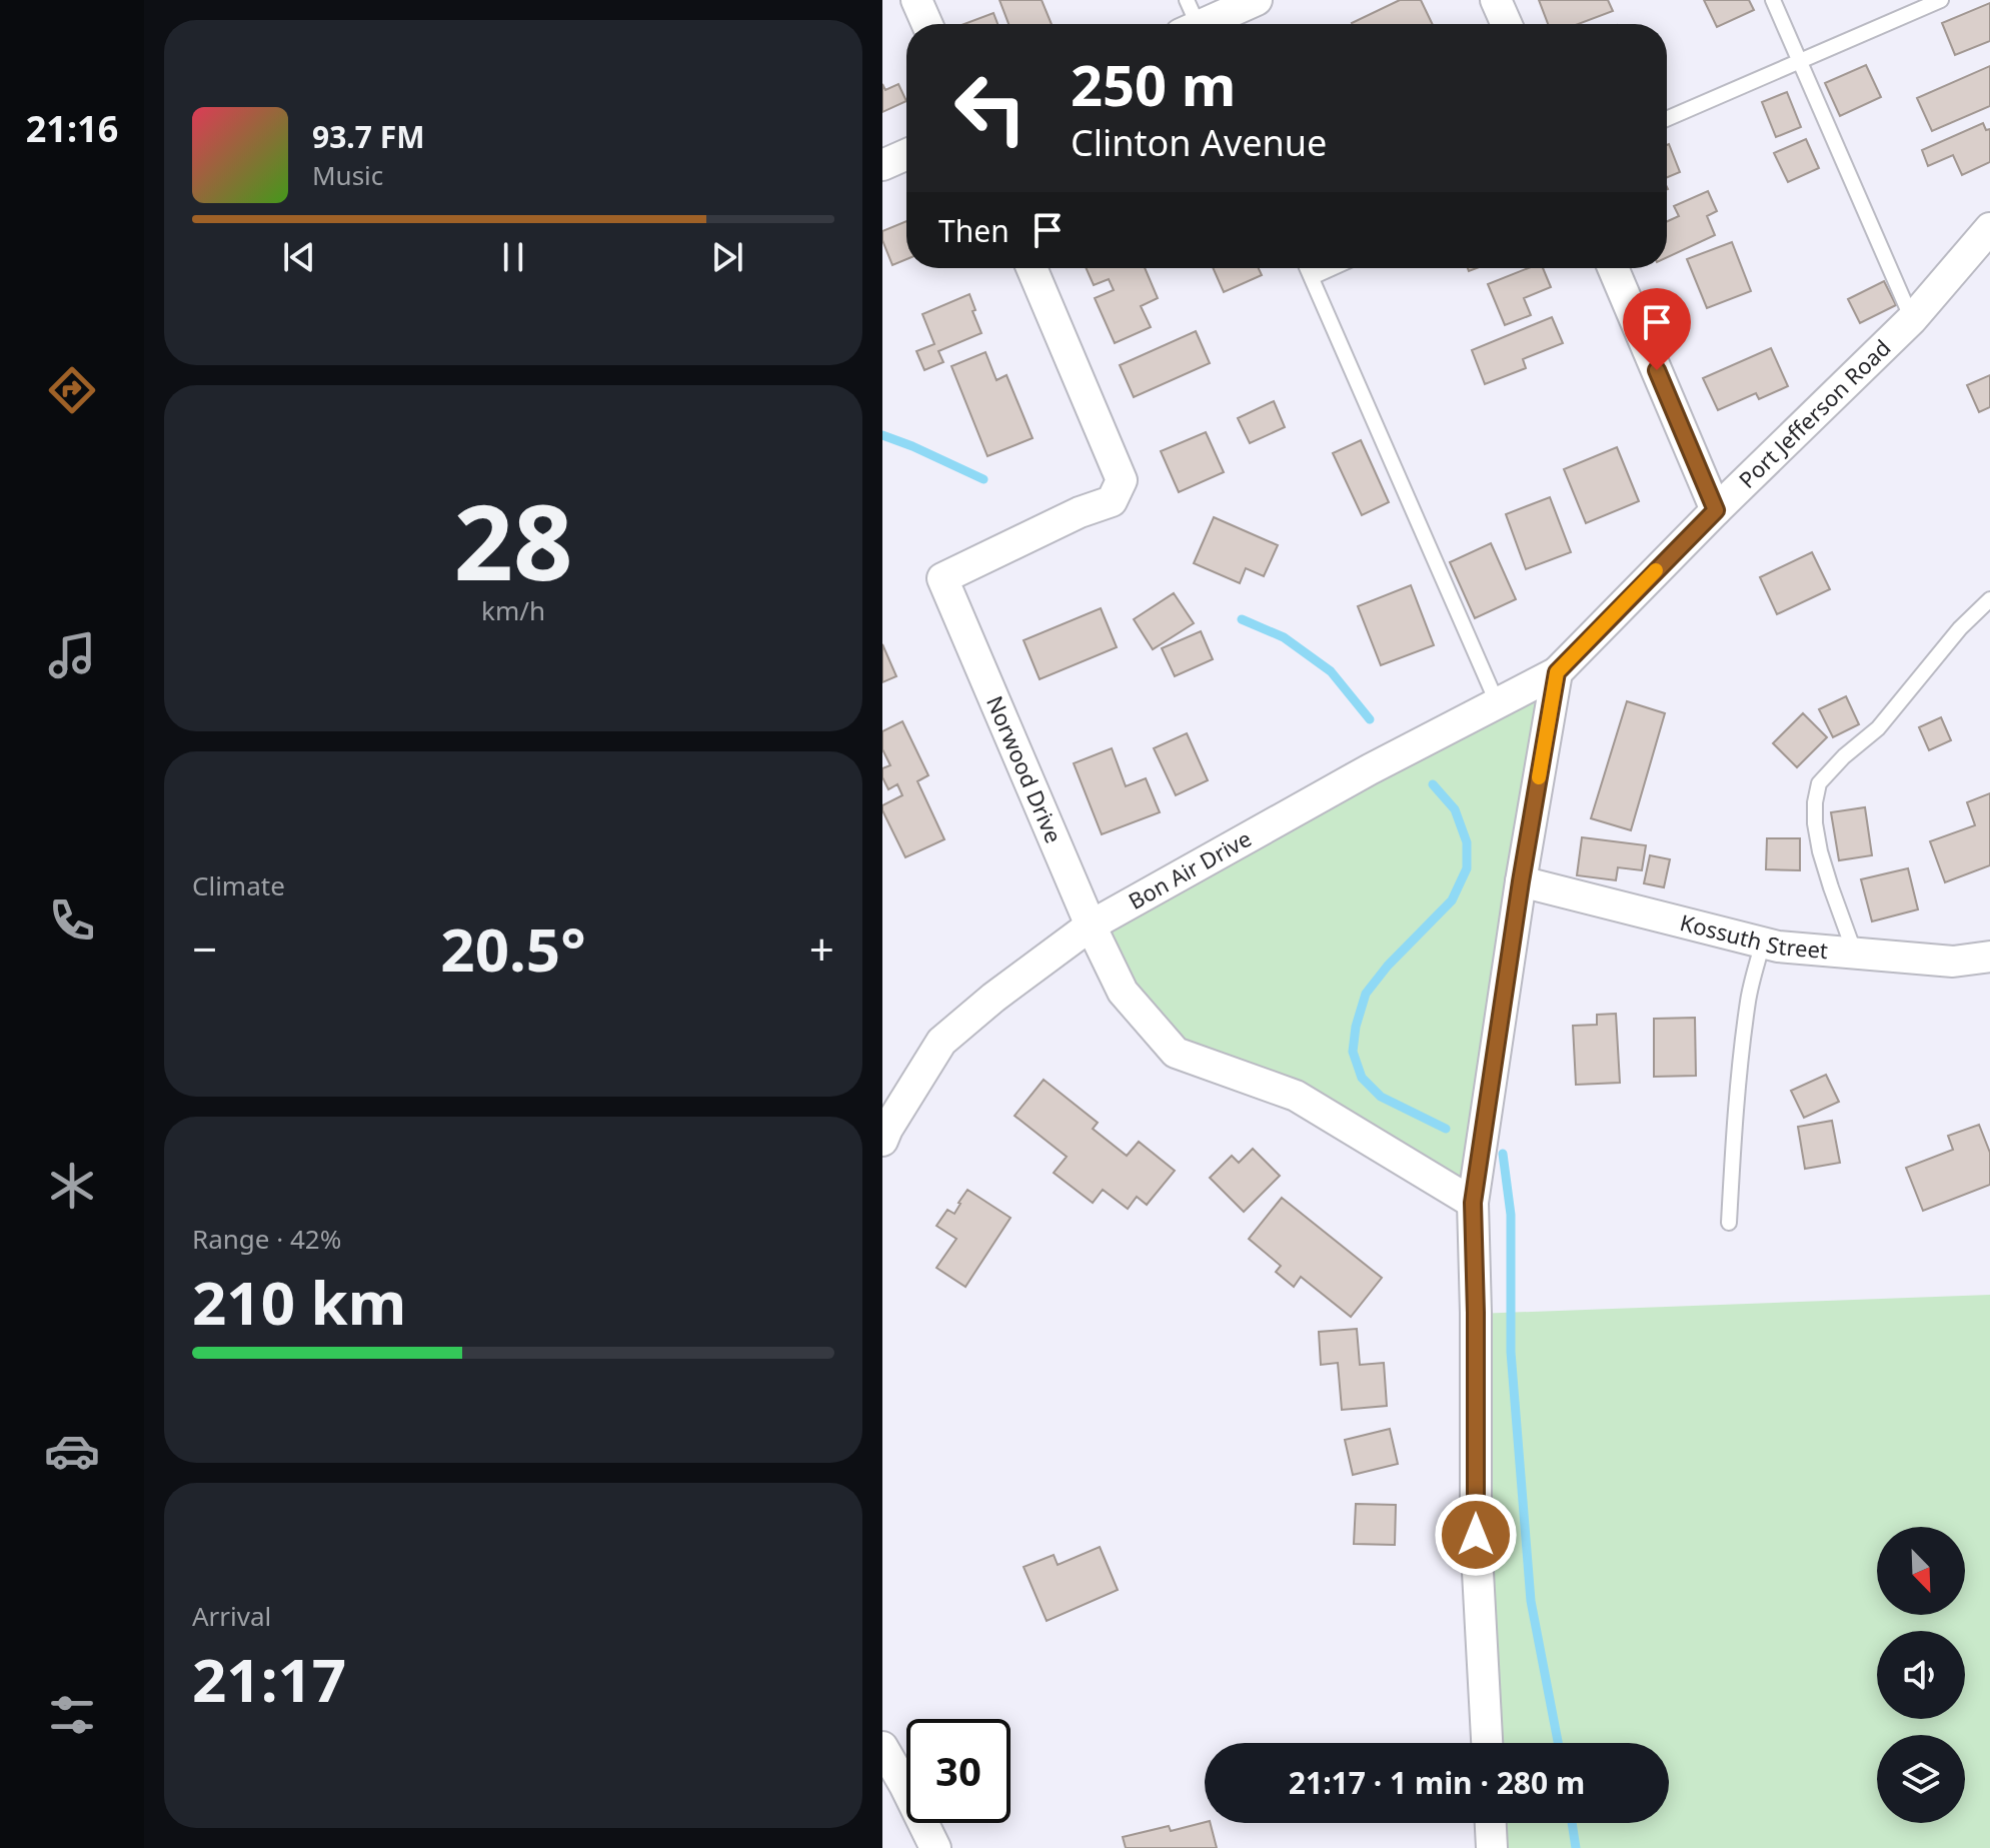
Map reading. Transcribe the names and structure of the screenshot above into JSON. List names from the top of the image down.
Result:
{
  "streets": {
    "street": [
      "Port Jefferson Road",
      "Norwood Drive",
      "Bon Air Drive",
      "Kossuth Street"
    ]
  },
  "crossings": [
    ["Port Jefferson Road", "Bon Air Drive"],
    ["Norwood Drive", "Bon Air Drive"]
  ],
  "north": "bottom right",
  "page": {
    "tabs": "21:16",
    "turn": ["250 m", "Clinton Avenue"],
    "song": ["93.7 FM", "Music"],
    "then": "Then",
    "tile": [
      ["28", "km/h"],
      "Climate",
      ["Range · 42%", "210 km"],
      ["Arrival", "21:17"]
    ],
    "heat": ["−", "20.5°", "+"],
    "limit": "30",
    "trip": "21:17 · 1 min · 280 m"
  }
}
